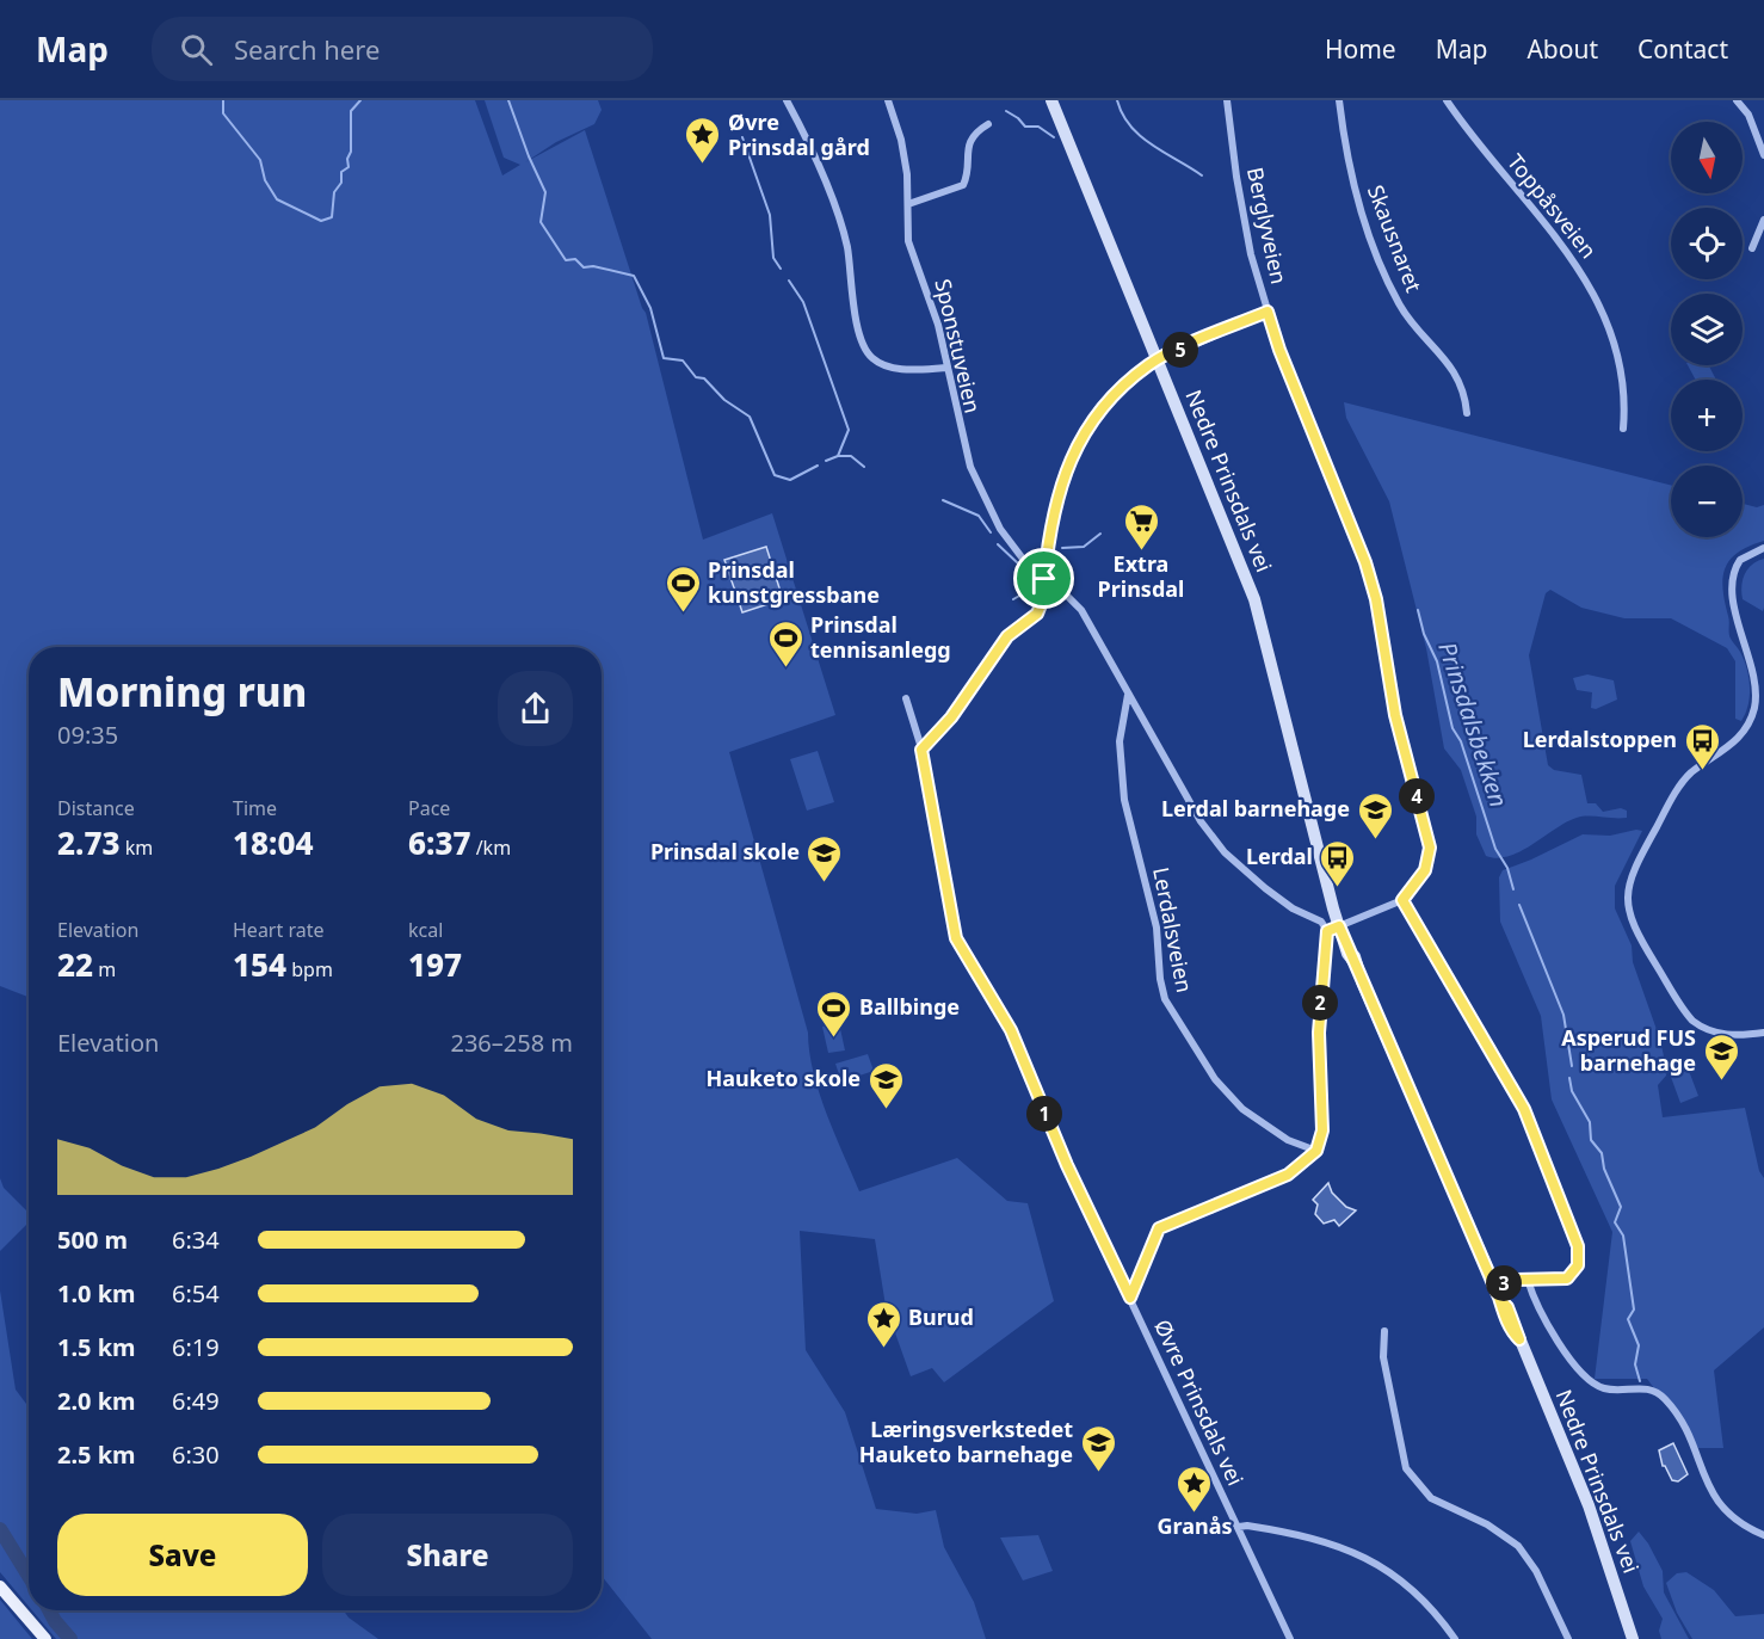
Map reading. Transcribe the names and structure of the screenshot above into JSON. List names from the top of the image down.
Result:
{
  "streets": {
    "main road": ["Nedre Prinsdals vei"],
    "street": [
      "Toppåsveien",
      "Berglyveien",
      "Skausnaret",
      "Sponstuveien",
      "Lerdalsveien",
      "Øvre Prinsdals vei"
    ]
  },
  "crossings": [
    ["Sponstuveien", "Nedre Prinsdals vei"],
    ["Sponstuveien", "Lerdalsveien"]
  ],
  "water": ["Prinsdalsbekken"],
  "places": {
    "place": ["Øvre Prinsdal gård", "Burud", "Granås"],
    "supermarket": ["Extra Prinsdal"],
    "sports": ["Prinsdal kunstgressbane", "Prinsdal tennisanlegg", "Ballbinge"],
    "bus stop": ["Lerdalstoppen", "Lerdal"],
    "school or university": [
      "Lerdal barnehage",
      "Prinsdal skole",
      "Asperud FUS barnehage",
      "Hauketo skole",
      "Læringsverkstedet Hauketo barnehage"
    ]
  },
  "north": "bottom",
  "page": {
    "header": "Map",
    "search": "Search here",
    "nav": [
      "Home",
      "Map",
      "About",
      "Contact"
    ],
    "map_buttons": ["+", "−"],
    "pins": [
      "5",
      "4",
      "2",
      "1",
      "3"
    ],
    "heading": ["Morning run", "09:35"],
    "stats": [
      ["Distance", "2.73 km"],
      ["Time", "18:04"],
      ["Pace", "6:37 /km"],
      ["Elevation", "22 m"],
      ["Heart rate", "154 bpm"],
      ["kcal", "197"]
    ],
    "chart": ["Elevation", "236–258 m"],
    "list": [
      {
        "name": "500 m",
        "note": "6:34"
      },
      {
        "name": "1.0 km",
        "note": "6:54"
      },
      {
        "name": "1.5 km",
        "note": "6:19"
      },
      {
        "name": "2.0 km",
        "note": "6:49"
      },
      {
        "name": "2.5 km",
        "note": "6:30"
      }
    ],
    "buttons": ["Save", "Share"]
  }
}
